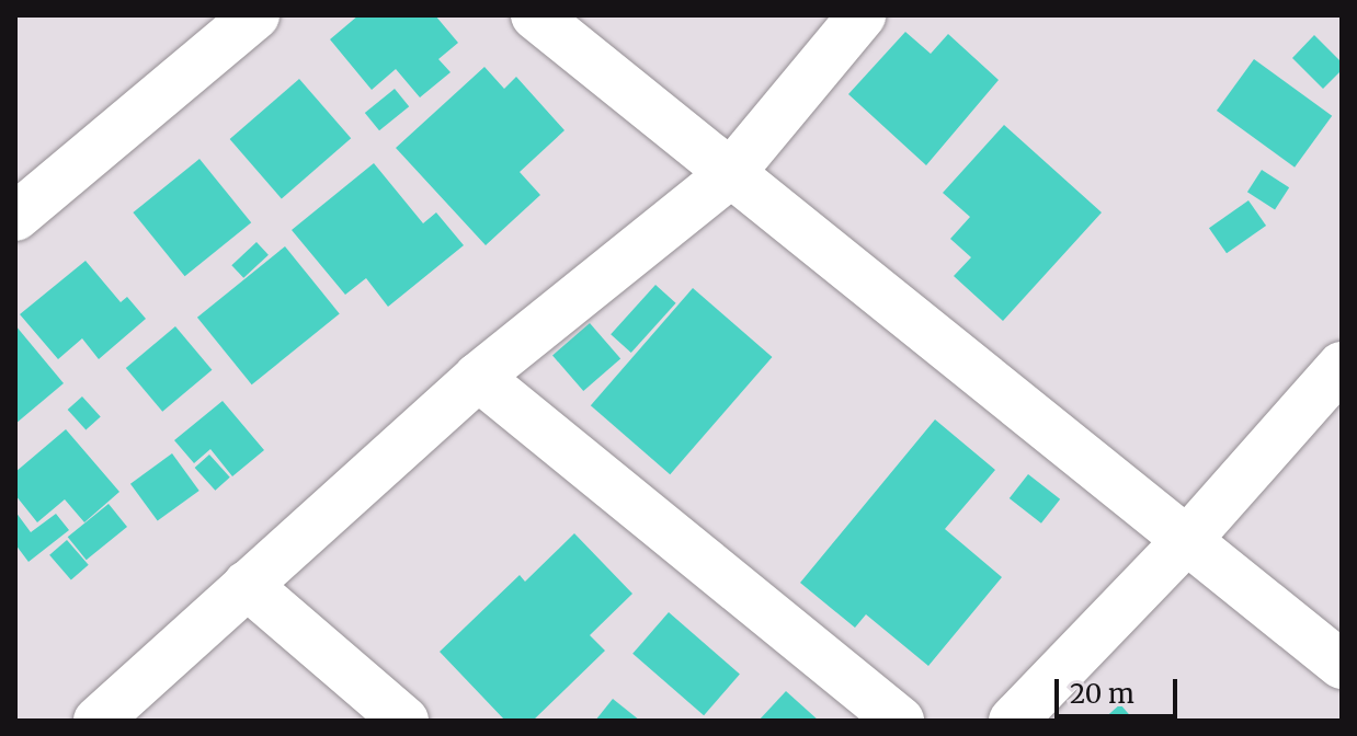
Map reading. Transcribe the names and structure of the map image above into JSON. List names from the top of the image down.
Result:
{
  "scale_bar": "20 m"
}
